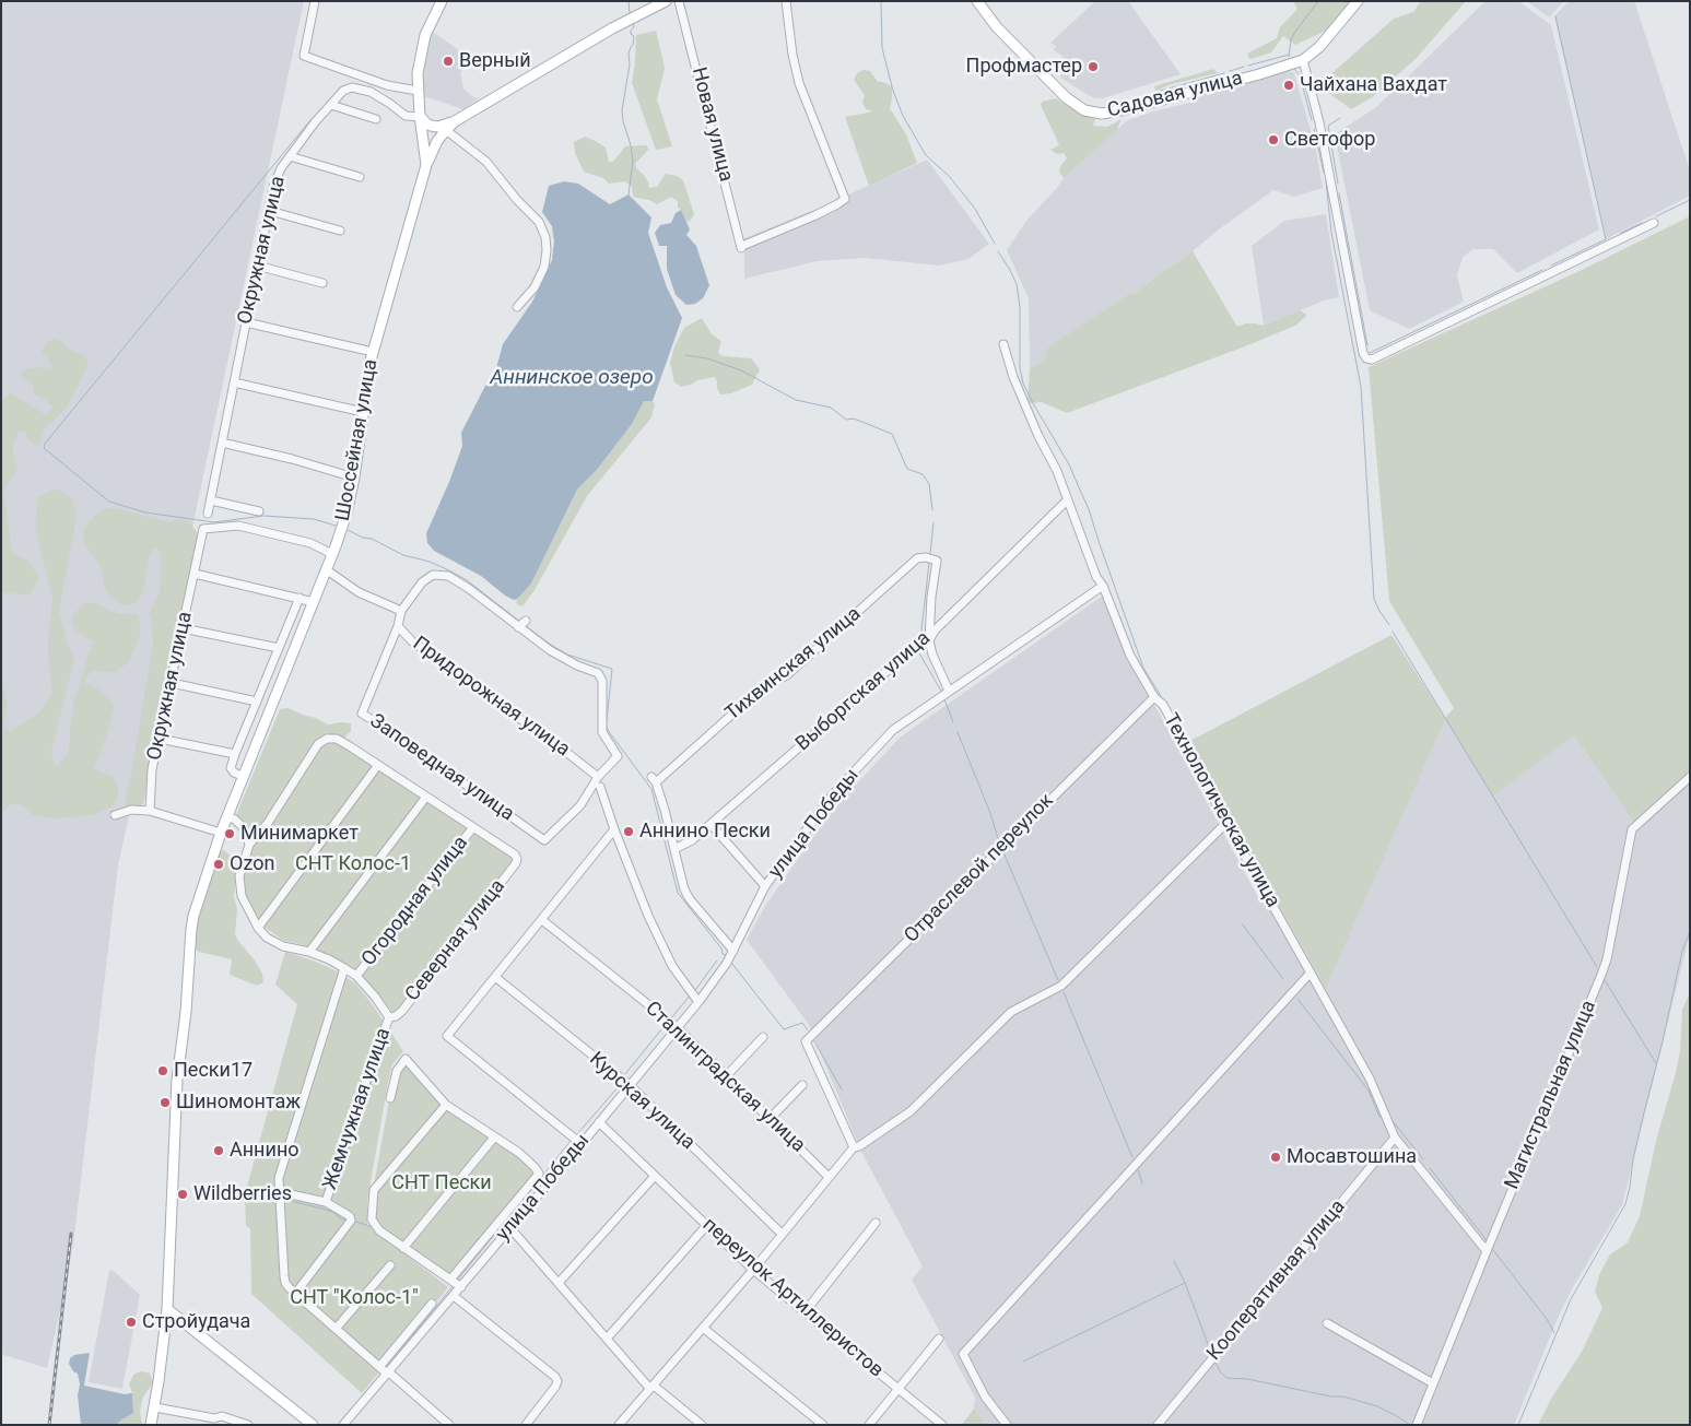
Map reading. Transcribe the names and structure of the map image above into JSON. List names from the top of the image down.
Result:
{
  "streets": {
    "main road": ["Садовая улица", "Шоссейная улица"],
    "street": [
      "Новая улица",
      "Окружная улица",
      "Тихвинская улица",
      "Выборгская улица",
      "Придорожная улица",
      "Заповедная улица",
      "Технологическая улица",
      "улица Победы",
      "Отраслевой переулок",
      "Огородная улица",
      "Северная улица",
      "Сталинградская улица",
      "Магистральная улица",
      "Курская улица",
      "Жемчужная улица",
      "Кооперативная улица",
      "переулок Артиллеристов"
    ]
  },
  "crossings": [
    ["Окружная улица", "Шоссейная улица"],
    ["Тихвинская улица", "Выборгская улица"],
    ["Выборгская улица", "Технологическая улица"],
    ["Придорожная улица", "Заповедная улица"],
    ["Технологическая улица", "улица Победы"],
    ["Технологическая улица", "Отраслевой переулок"],
    ["Технологическая улица", "Магистральная улица"],
    ["Технологическая улица", "Кооперативная улица"],
    ["улица Победы", "Сталинградская улица"],
    ["улица Победы", "Курская улица"],
    ["улица Победы", "переулок Артиллеристов"],
    ["Огородная улица", "Северная улица"],
    ["Северная улица", "Жемчужная улица"]
  ],
  "water": ["Аннинское озеро"],
  "parks": ["СНТ Колос-1", "СНТ Пески", "СНТ \"Колос-1\""],
  "places": [
    "Верный",
    "Профмастер",
    "Чайхана Вахдат",
    "Светофор",
    "Аннино Пески",
    "Минимаркет",
    "Ozon",
    "Пески17",
    "Шиномонтаж",
    "Аннино",
    "Мосавтошина",
    "Wildberries",
    "Стройудача"
  ]
}
